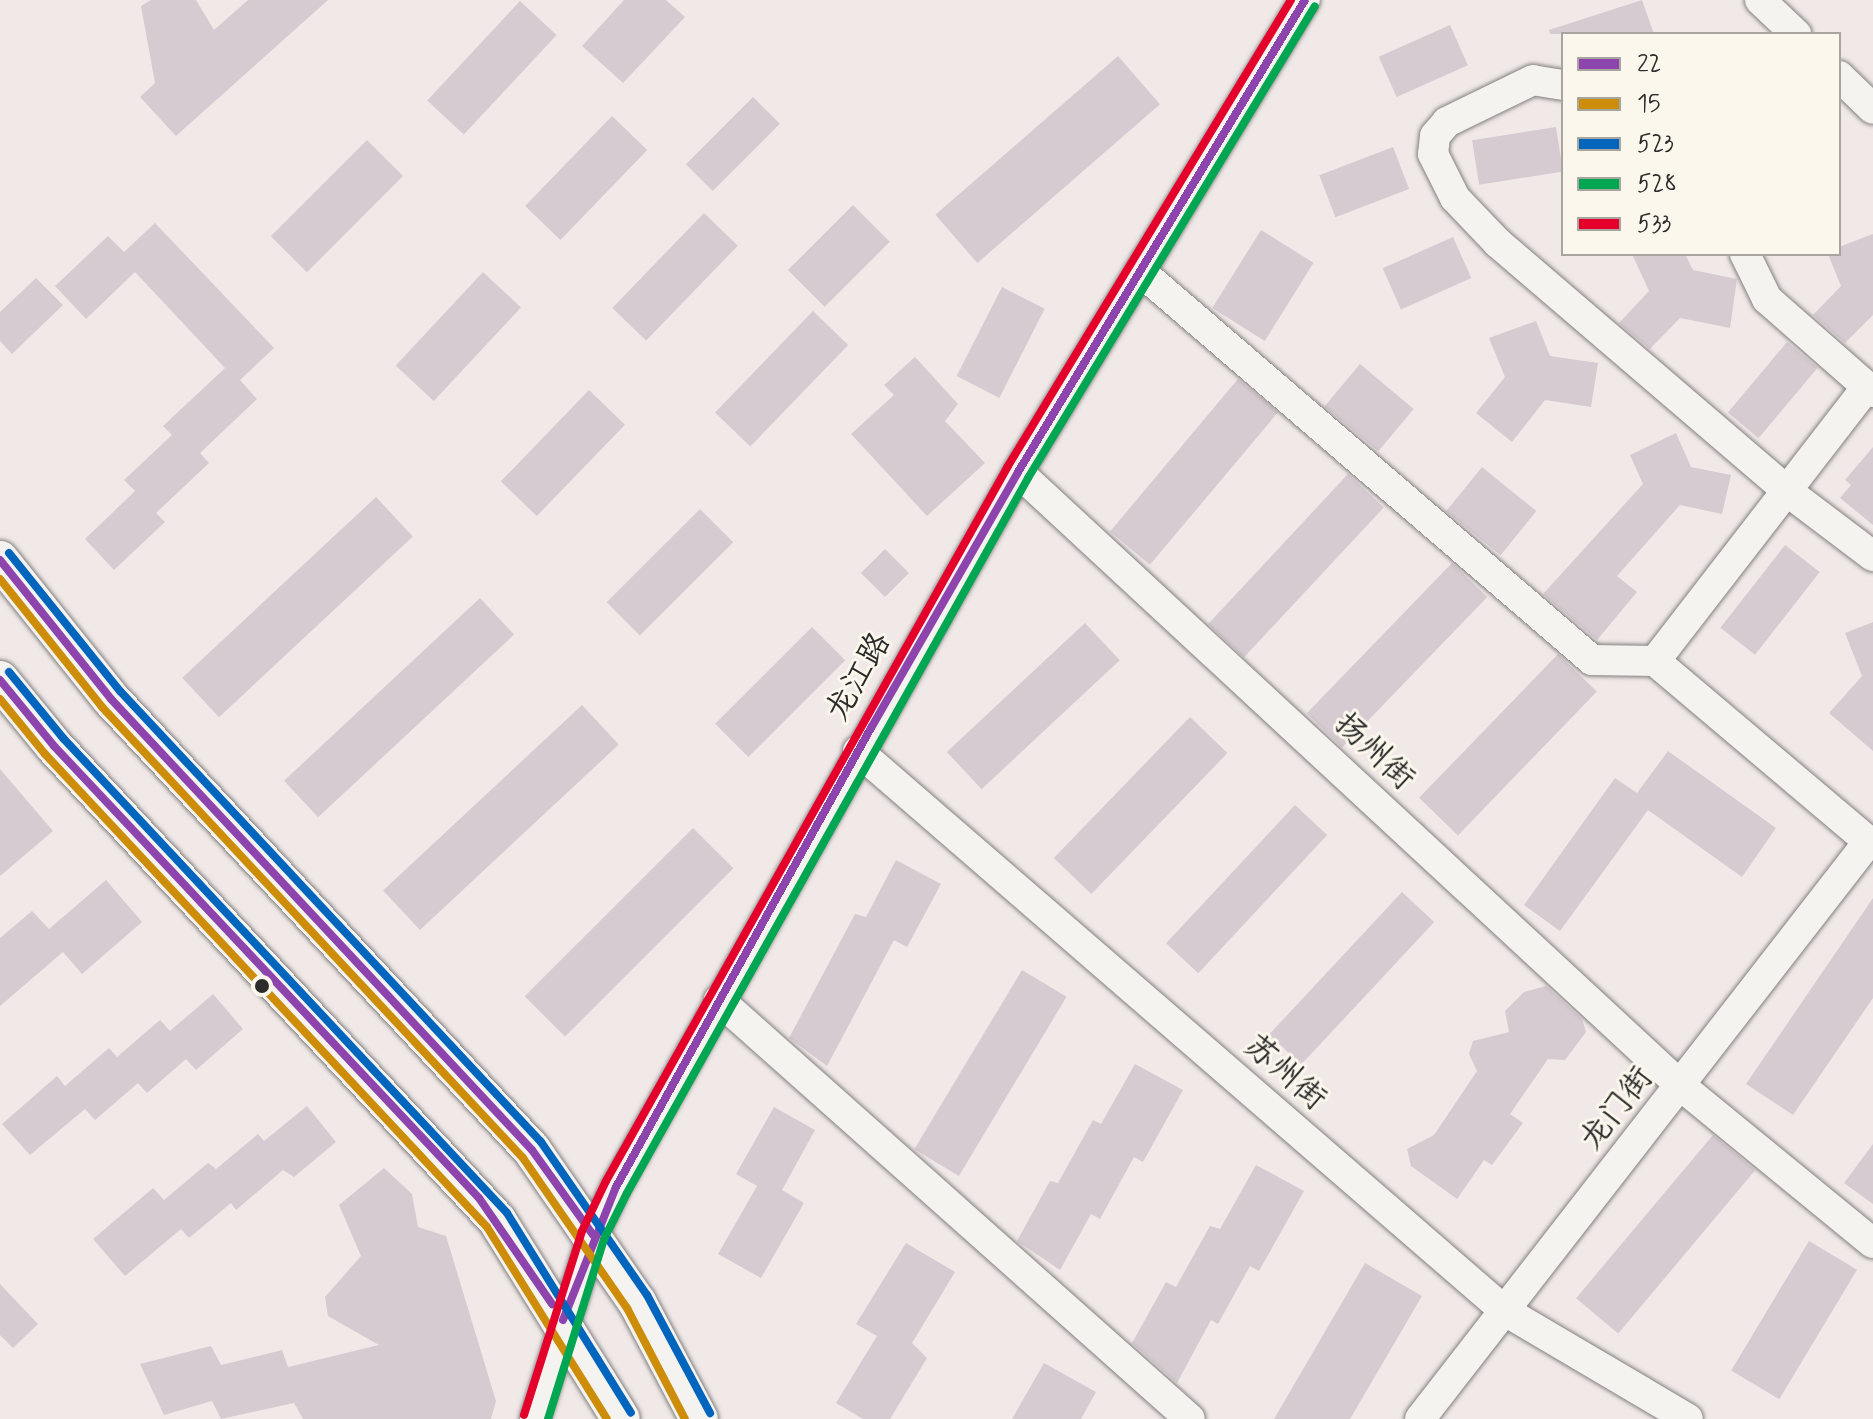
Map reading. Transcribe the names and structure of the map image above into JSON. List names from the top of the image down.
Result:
{
  "streets": {
    "street": [
      "龙江路",
      "扬州街",
      "苏州街",
      "龙门街"
    ]
  },
  "crossings": [
    ["龙江路", "扬州街"],
    ["龙江路", "苏州街"],
    ["扬州街", "龙门街"],
    ["苏州街", "龙门街"]
  ],
  "lines": [
    "transit line 22",
    "transit line 533",
    "transit line 528",
    "transit line 523",
    "transit line 15"
  ],
  "legend": [
    "22",
    "15",
    "523",
    "528",
    "533"
  ]
}
